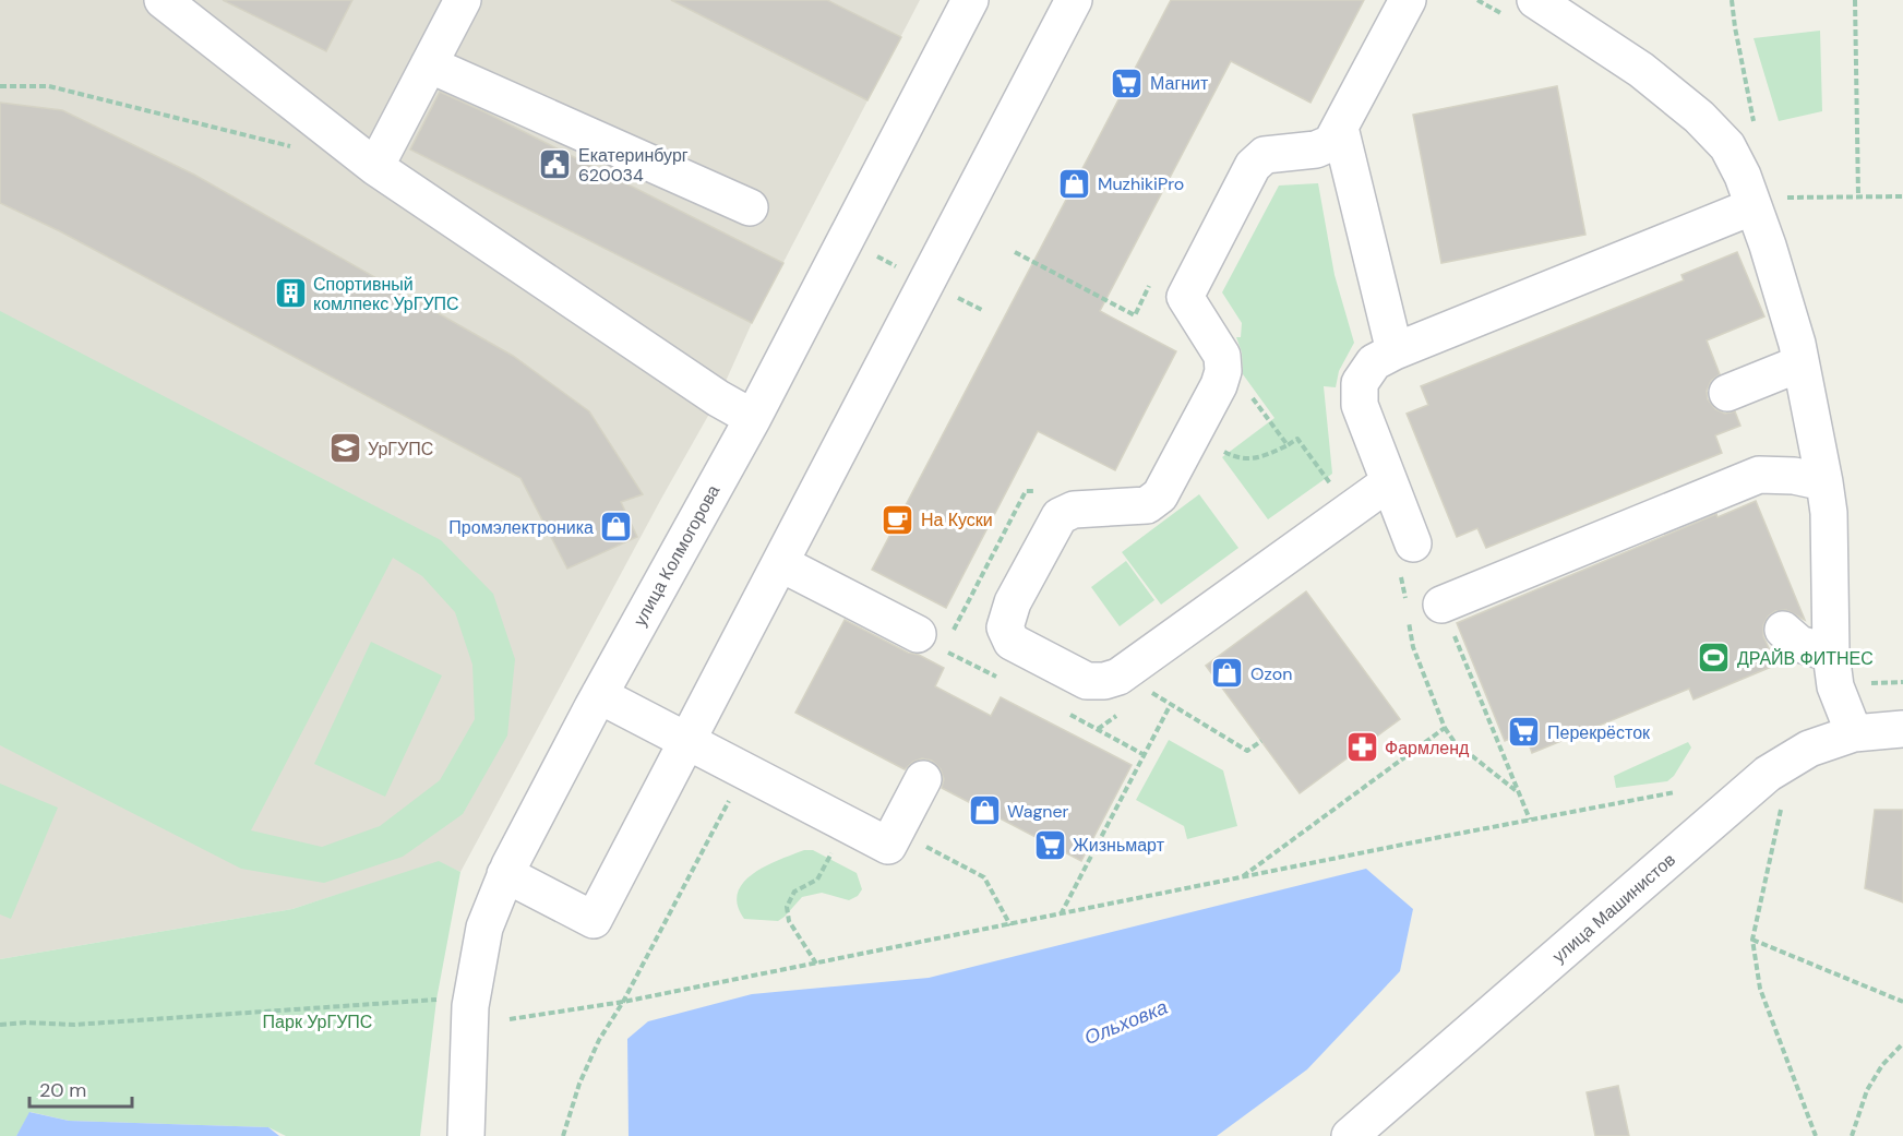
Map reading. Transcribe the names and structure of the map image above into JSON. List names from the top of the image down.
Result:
{
  "streets": {
    "street": ["улица Колмогорова", "улица Машинистов"]
  },
  "water": ["Ольховка"],
  "parks": ["Парк УрГУПС"],
  "places": {
    "supermarket": ["Магнит", "Перекрёсток", "Жизньмарт"],
    "public building": ["Екатеринбург 620034"],
    "shop": [
      "MuzhikiPro",
      "Промэлектроника",
      "Ozon",
      "Wagner"
    ],
    "building": ["Спортивный комлпекс УрГУПС"],
    "school or university": ["УрГУПС"],
    "cafe": ["На Куски"],
    "sports": ["ДРАЙВ ФИТНЕС"],
    "pharmacy": ["Фармленд"]
  },
  "scale_bar": "20 m"
}
